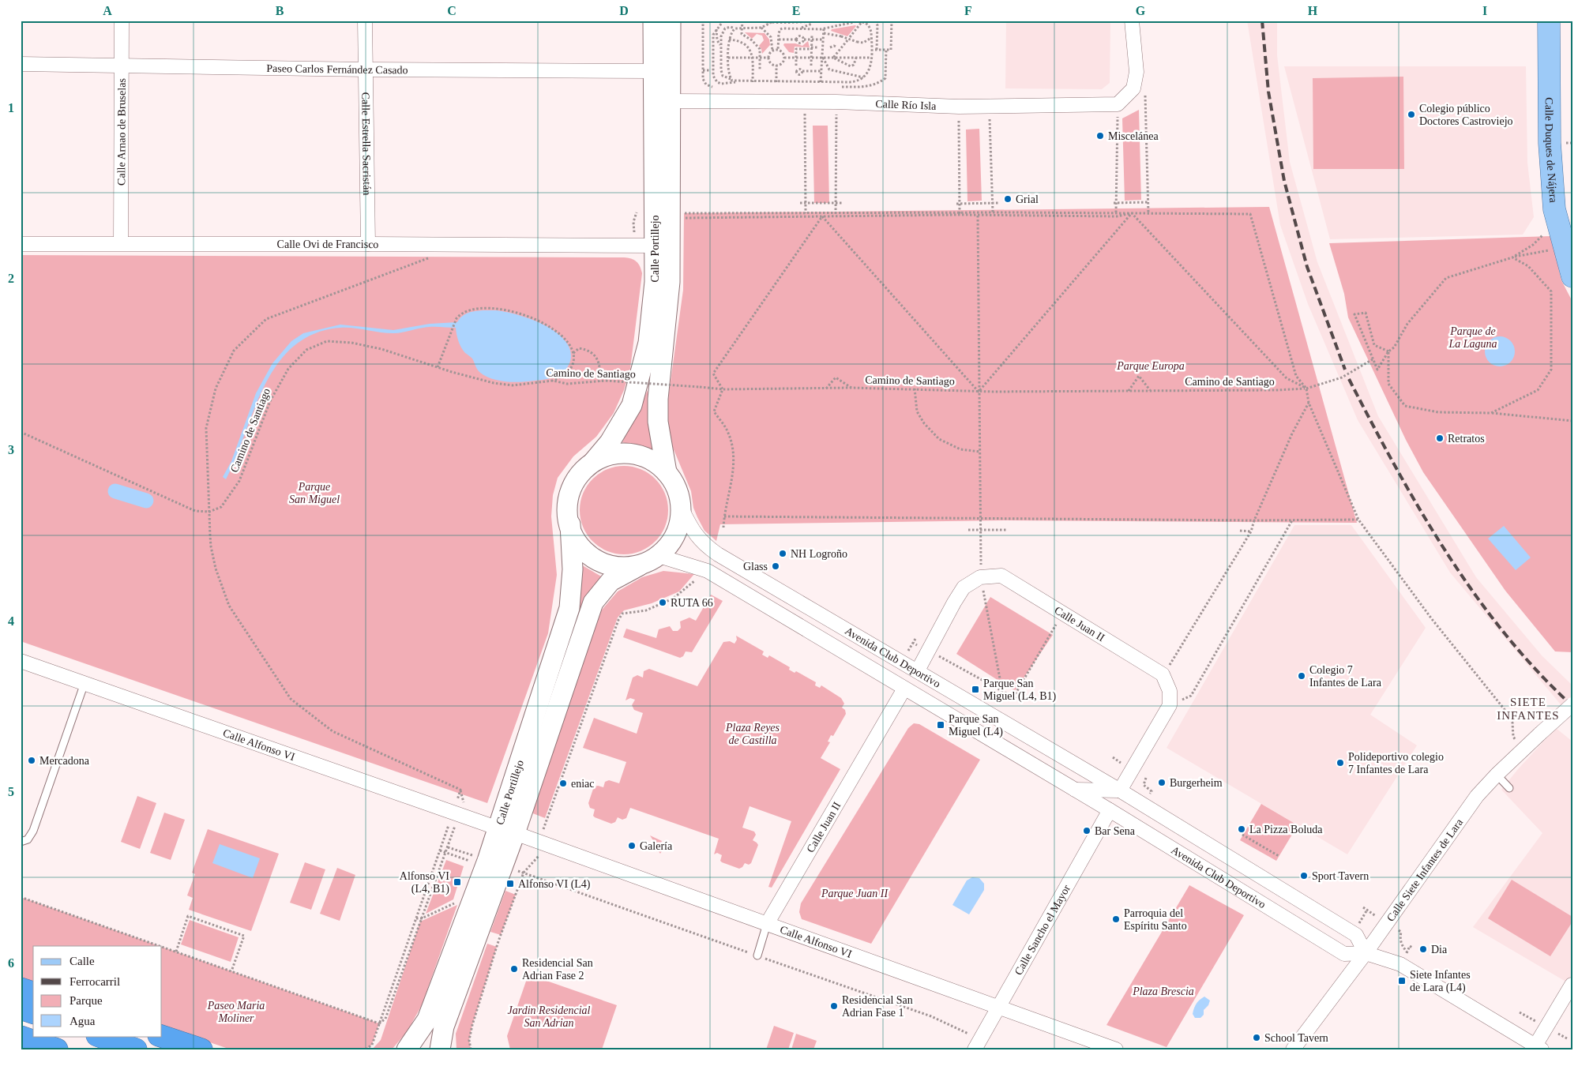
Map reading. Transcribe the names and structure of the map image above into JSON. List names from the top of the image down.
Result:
{
  "streets": {
    "main road": ["Calle Duques de Nájera", "Calle Portillejo"],
    "street": [
      "Paseo Carlos Fernández Casado",
      "Calle Río Isla",
      "Calle Arnao de Bruselas",
      "Calle Estrella Sacristán",
      "Calle Ovi de Francisco",
      "Calle Juan II",
      "Avenida Club Deportivo",
      "Calle Alfonso VI",
      "Calle Siete Infantes de Lara",
      "Calle Sancho el Mayor"
    ],
    "path": ["Camino de Santiago"]
  },
  "crossings": [
    ["Paseo Carlos Fernández Casado", "Calle Arnao de Bruselas"],
    ["Paseo Carlos Fernández Casado", "Calle Estrella Sacristán"],
    ["Paseo Carlos Fernández Casado", "Calle Portillejo"],
    ["Calle Río Isla", "Calle Portillejo"],
    ["Calle Arnao de Bruselas", "Calle Ovi de Francisco"],
    ["Calle Estrella Sacristán", "Calle Ovi de Francisco"],
    ["Calle Ovi de Francisco", "Calle Portillejo"],
    ["Calle Portillejo", "Avenida Club Deportivo"],
    ["Calle Portillejo", "Calle Alfonso VI"],
    ["Calle Juan II", "Avenida Club Deportivo"],
    ["Calle Juan II", "Calle Alfonso VI"],
    ["Avenida Club Deportivo", "Calle Siete Infantes de Lara"],
    ["Avenida Club Deportivo", "Calle Sancho el Mayor"],
    ["Calle Alfonso VI", "Calle Sancho el Mayor"]
  ],
  "districts": ["SIETE INFANTES"],
  "parks": [
    "Parque de La Laguna",
    "Parque Europa",
    "Parque San Miguel",
    "Plaza Reyes de Castilla",
    "Parque Juan II",
    "Plaza Brescia",
    "Paseo Maria Moliner",
    "Jardin Residencial San Adrian"
  ],
  "places": {
    "other": [
      "Colegio público Doctores Castroviejo",
      "Miscelánea",
      "Grial",
      "Retratos",
      "NH Logroño",
      "Glass",
      "RUTA 66",
      "Colegio 7 Infantes de Lara",
      "Mercadona",
      "Polideportivo colegio 7 Infantes de Lara",
      "Burgerheim",
      "eniac",
      "La Pizza Boluda",
      "Bar Sena",
      "Galería",
      "Sport Tavern",
      "Parroquia del Espíritu Santo",
      "Dia",
      "Residencial San Adrian Fase 2",
      "Residencial San Adrian Fase 1",
      "School Tavern"
    ],
    "transit": [
      "Parque San Miguel (L4, B1)",
      "Parque San Miguel (L4)",
      "Alfonso VI (L4, B1)",
      "Alfonso VI (L4)",
      "Siete Infantes de Lara (L4)"
    ]
  },
  "legend": [
    "Calle",
    "Ferrocarril",
    "Parque",
    "Agua"
  ],
  "grid": {
    "columns": [
      "A",
      "B",
      "C",
      "D",
      "E",
      "F",
      "G",
      "H",
      "I"
    ],
    "rows": [
      "1",
      "2",
      "3",
      "4",
      "5",
      "6"
    ]
  }
}
